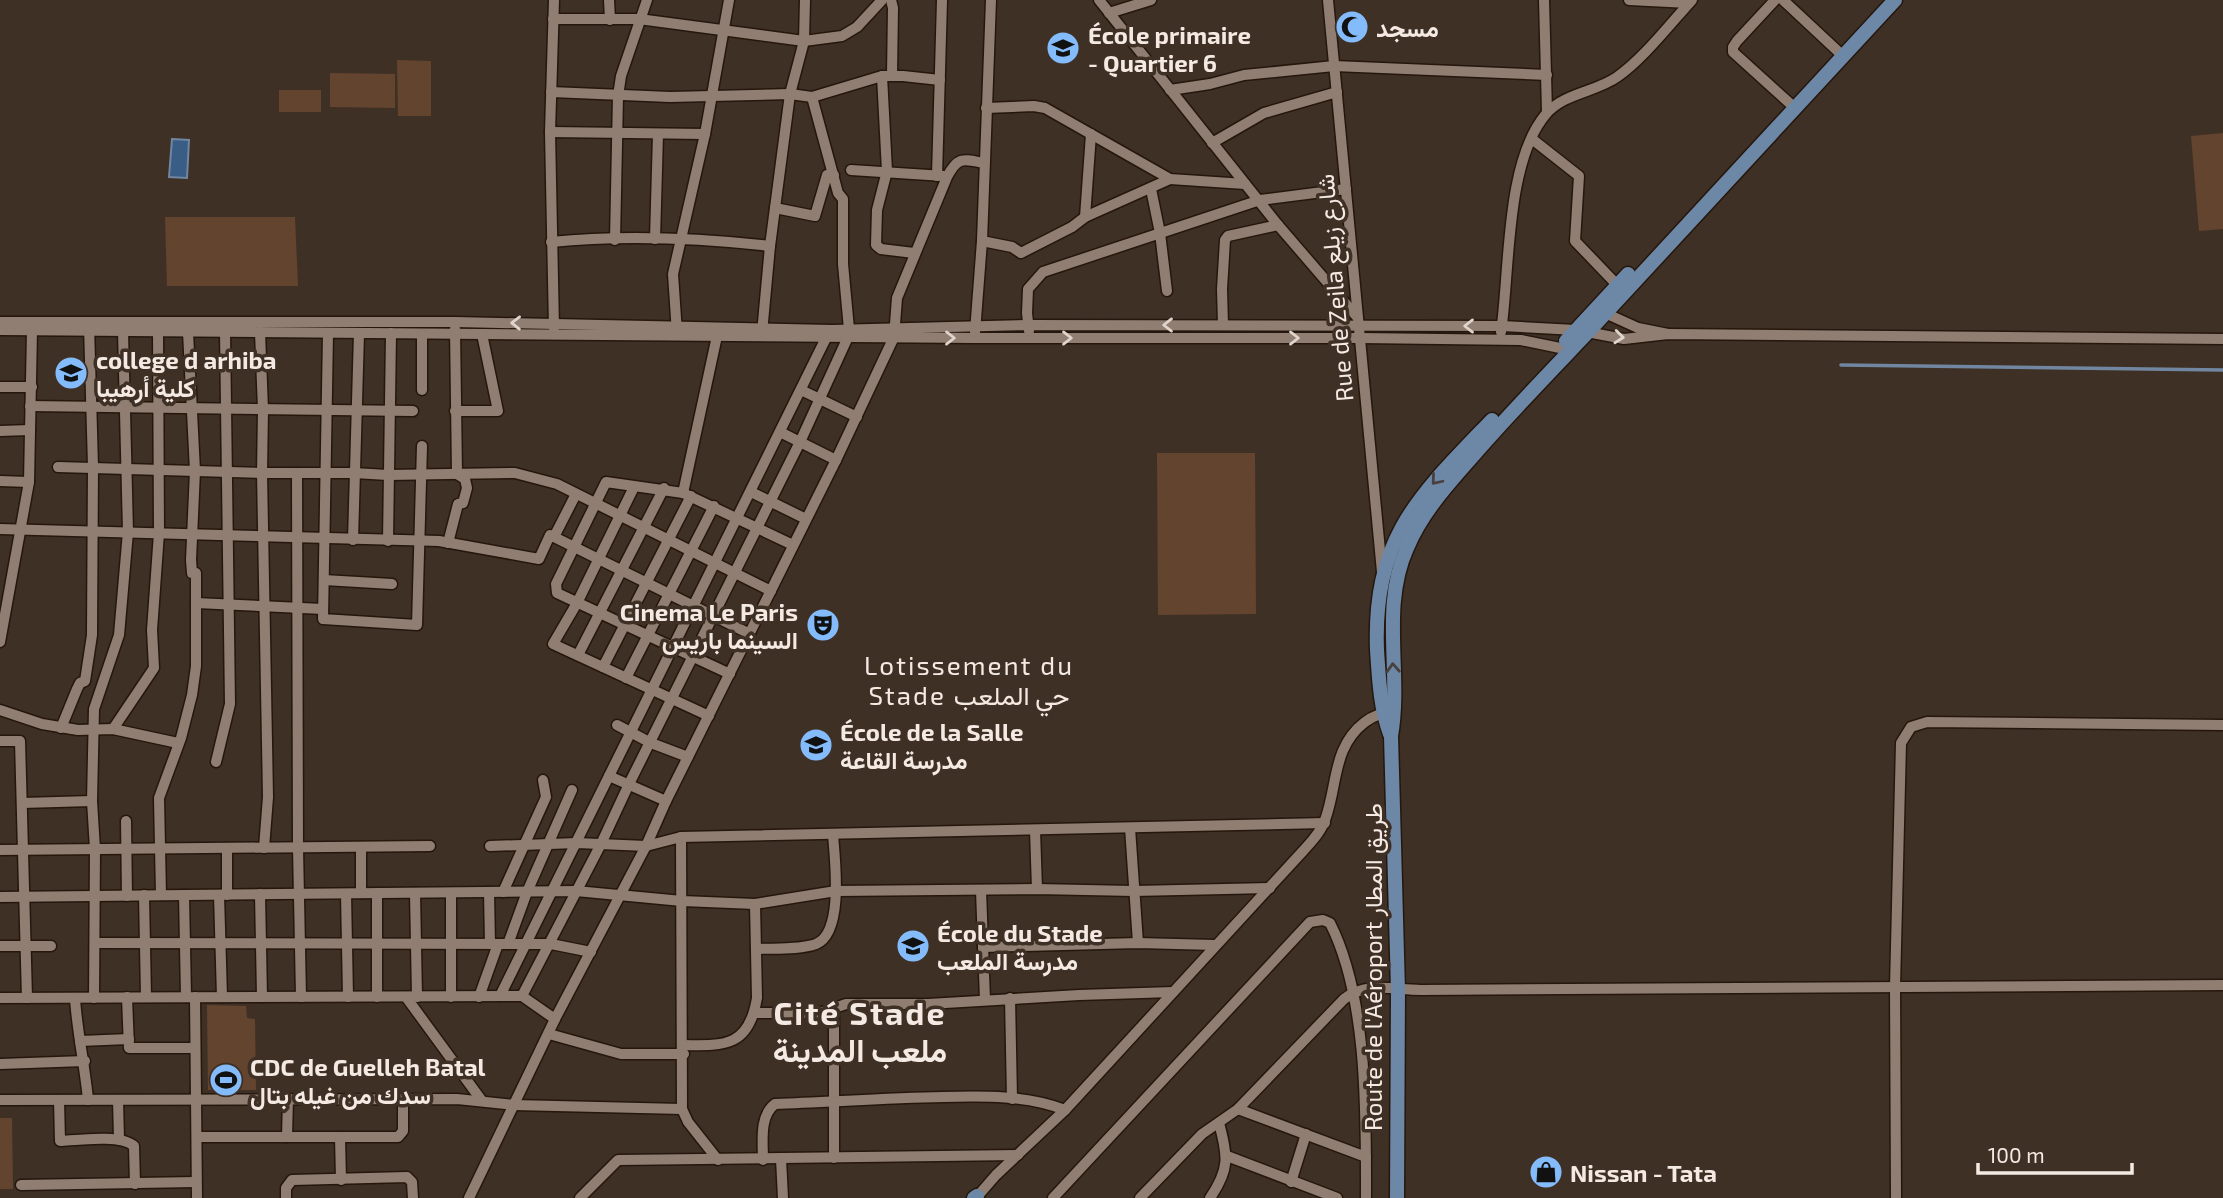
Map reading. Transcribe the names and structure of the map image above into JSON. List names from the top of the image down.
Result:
{
  "streets": {
    "main road": ["Route de l'Aéroport طريق المطار"],
    "street": ["Rue de Zeila شارع زيلع"]
  },
  "districts": ["Lotissement du Stade حي الملعب", "Cité Stade ملعب المدينة"],
  "places": {
    "mosque": ["مسجد"],
    "school or university": [
      "École primaire - Quartier 6",
      "college d arhiba كلية أرهيبا",
      "École de la Salle مدرسة القاعة",
      "École du Stade مدرسة الملعب"
    ],
    "theatre": ["Cinema Le Paris السينما باريس"],
    "sports": ["CDC de Guelleh Batal سدك من غيله بتال"],
    "shop": ["Nissan - Tata"]
  },
  "scale_bar": "100 m"
}
